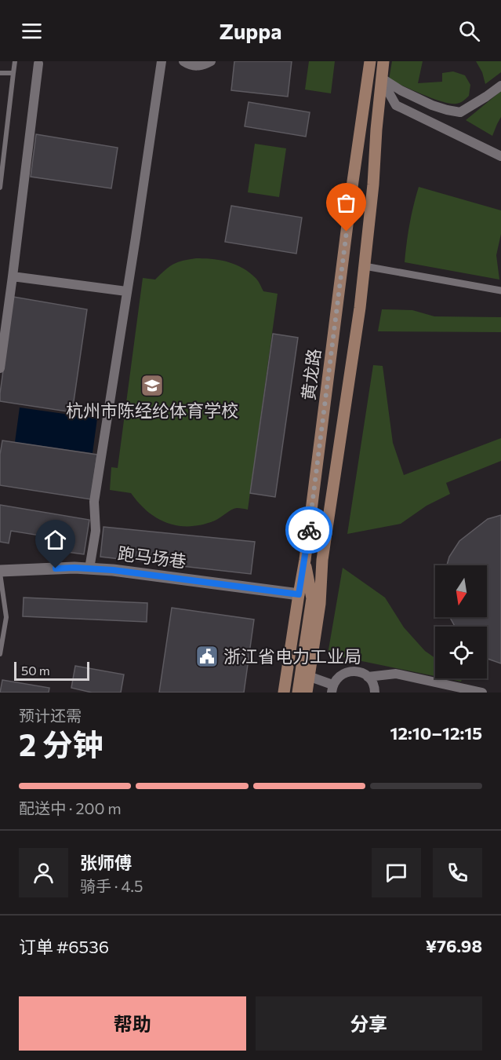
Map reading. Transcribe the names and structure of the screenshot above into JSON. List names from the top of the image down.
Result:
{
  "streets": {
    "main road": ["黄龙路"],
    "street": ["跑马场巷"]
  },
  "crossings": [
    ["黄龙路", "跑马场巷"]
  ],
  "places": {
    "school or university": ["杭州市陈经纶体育学校"],
    "public building": ["浙江省电力工业局"]
  },
  "scale_bar": "50 m",
  "north": "bottom",
  "page": {
    "header": "Zuppa",
    "scale": "50 m",
    "heading": ["2 分钟", "预计还需", "12:10–12:15"],
    "panel": [
      "张师傅",
      "骑手 · 4.5",
      "订单 #6536",
      "¥76.98"
    ],
    "bar": "配送中 · 200 m",
    "buttons": ["帮助", "分享"]
  }
}
